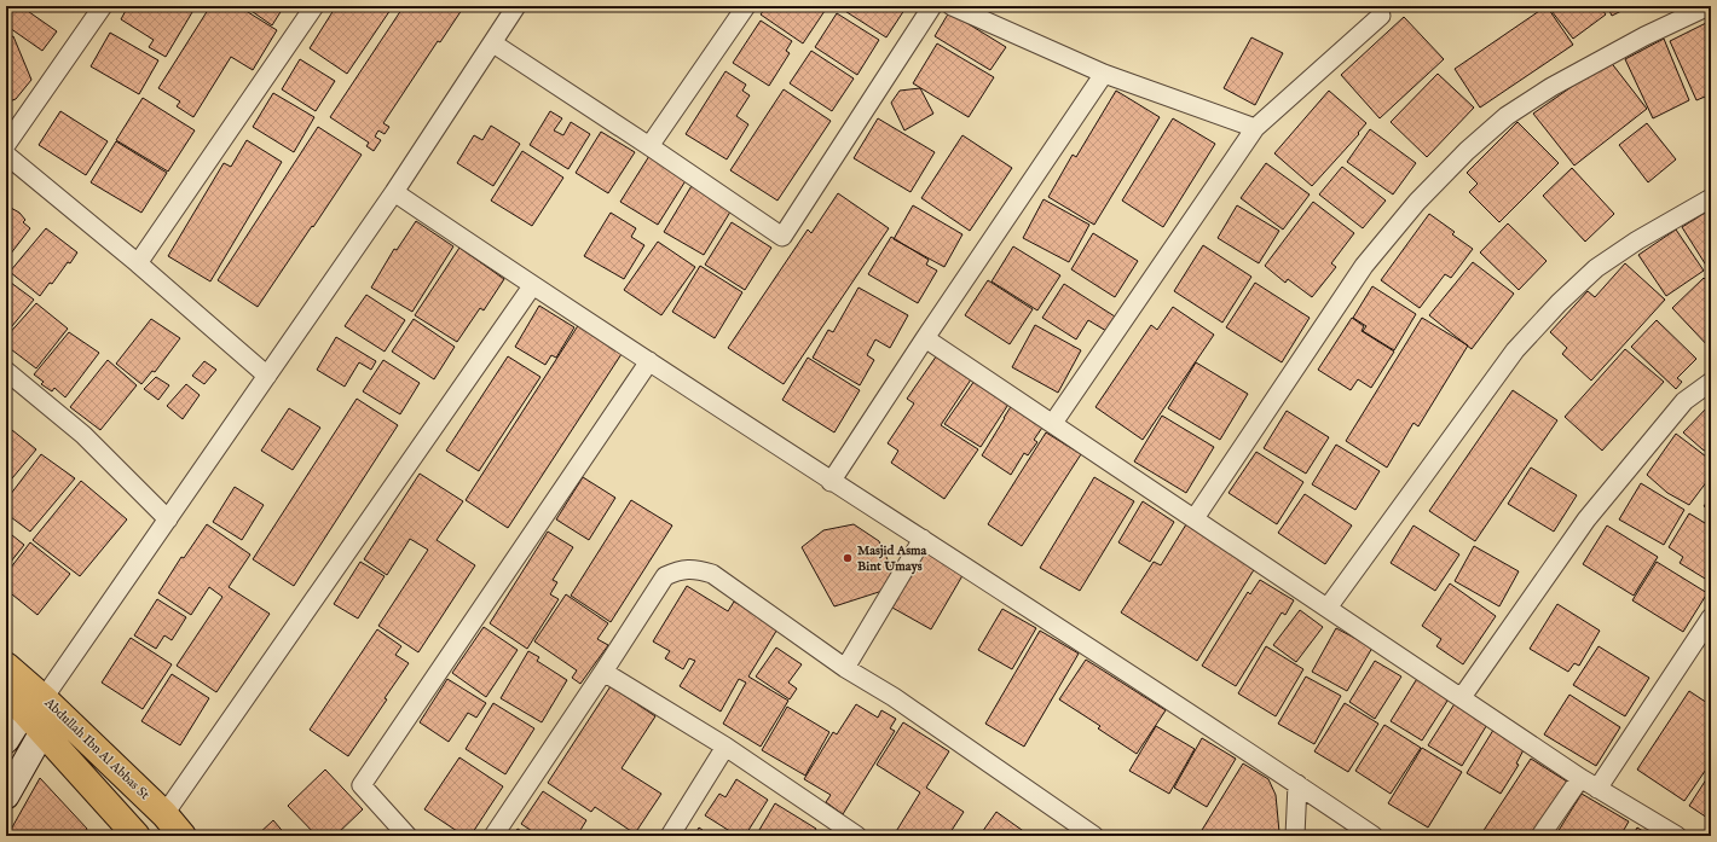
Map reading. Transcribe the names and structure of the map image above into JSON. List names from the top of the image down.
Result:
{
  "streets": {
    "main road": ["Abdullah Ibn Al Abbas St"]
  },
  "places": ["Masjid Asma Bint Umays"]
}
